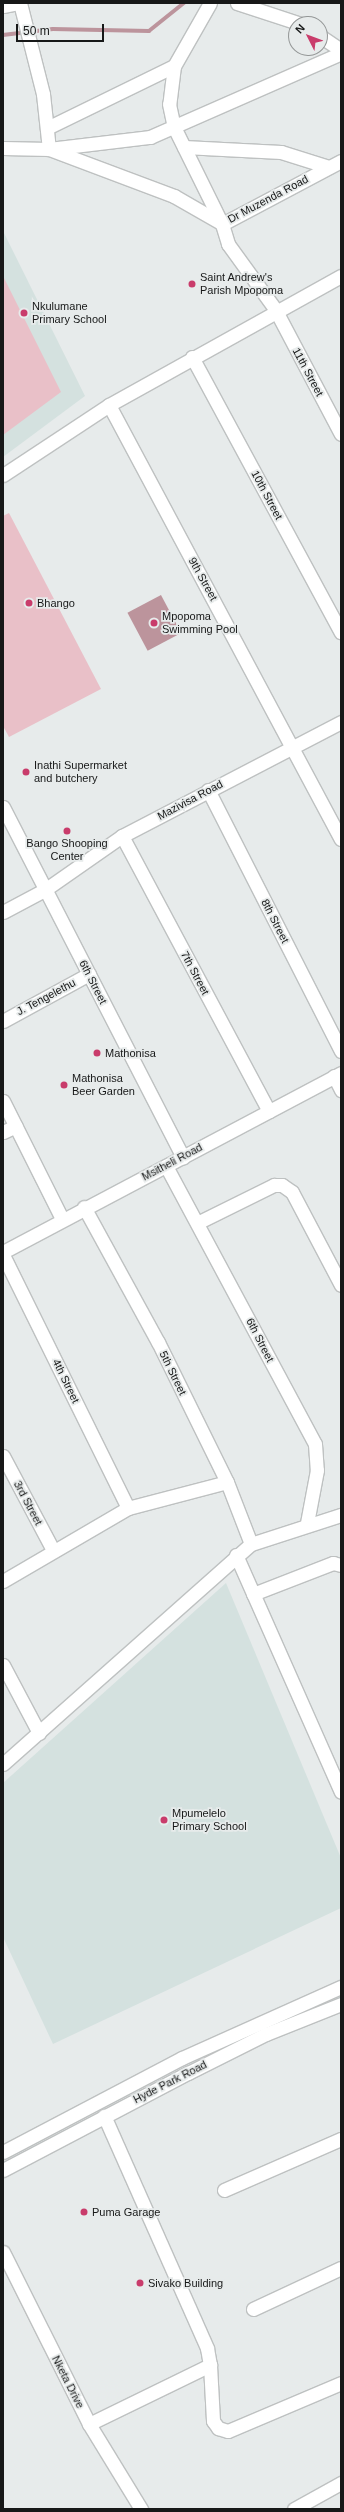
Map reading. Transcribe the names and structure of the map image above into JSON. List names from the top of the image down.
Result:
{
  "streets": {
    "street": [
      "Dr Muzenda Road",
      "11th Street",
      "10th Street",
      "9th Street",
      "Mazivisa Road",
      "8th Street",
      "7th Street",
      "6th Street",
      "J. Tengelethu",
      "Msitheli Road",
      "5th Street",
      "4th Street",
      "3rd Street",
      "Hyde Park Road",
      "Nketa Drive"
    ]
  },
  "crossings": [
    ["Dr Muzenda Road", "11th Street"],
    ["9th Street", "Mazivisa Road"],
    ["Mazivisa Road", "8th Street"],
    ["Mazivisa Road", "7th Street"],
    ["Mazivisa Road", "6th Street"],
    ["7th Street", "Msitheli Road"],
    ["6th Street", "J. Tengelethu"],
    ["6th Street", "Msitheli Road"],
    ["Msitheli Road", "5th Street"]
  ],
  "places": [
    "Saint Andrew's Parish Mpopoma",
    "Nkulumane Primary School",
    "Bhango",
    "Mpopoma Swimming Pool",
    "Inathi Supermarket and butchery",
    "Bango Shooping Center",
    "Mathonisa",
    "Mathonisa Beer Garden",
    "Mpumelelo Primary School",
    "Puma Garage",
    "Sivako Building"
  ],
  "scale_bar": "50 m",
  "north": "top left"
}
